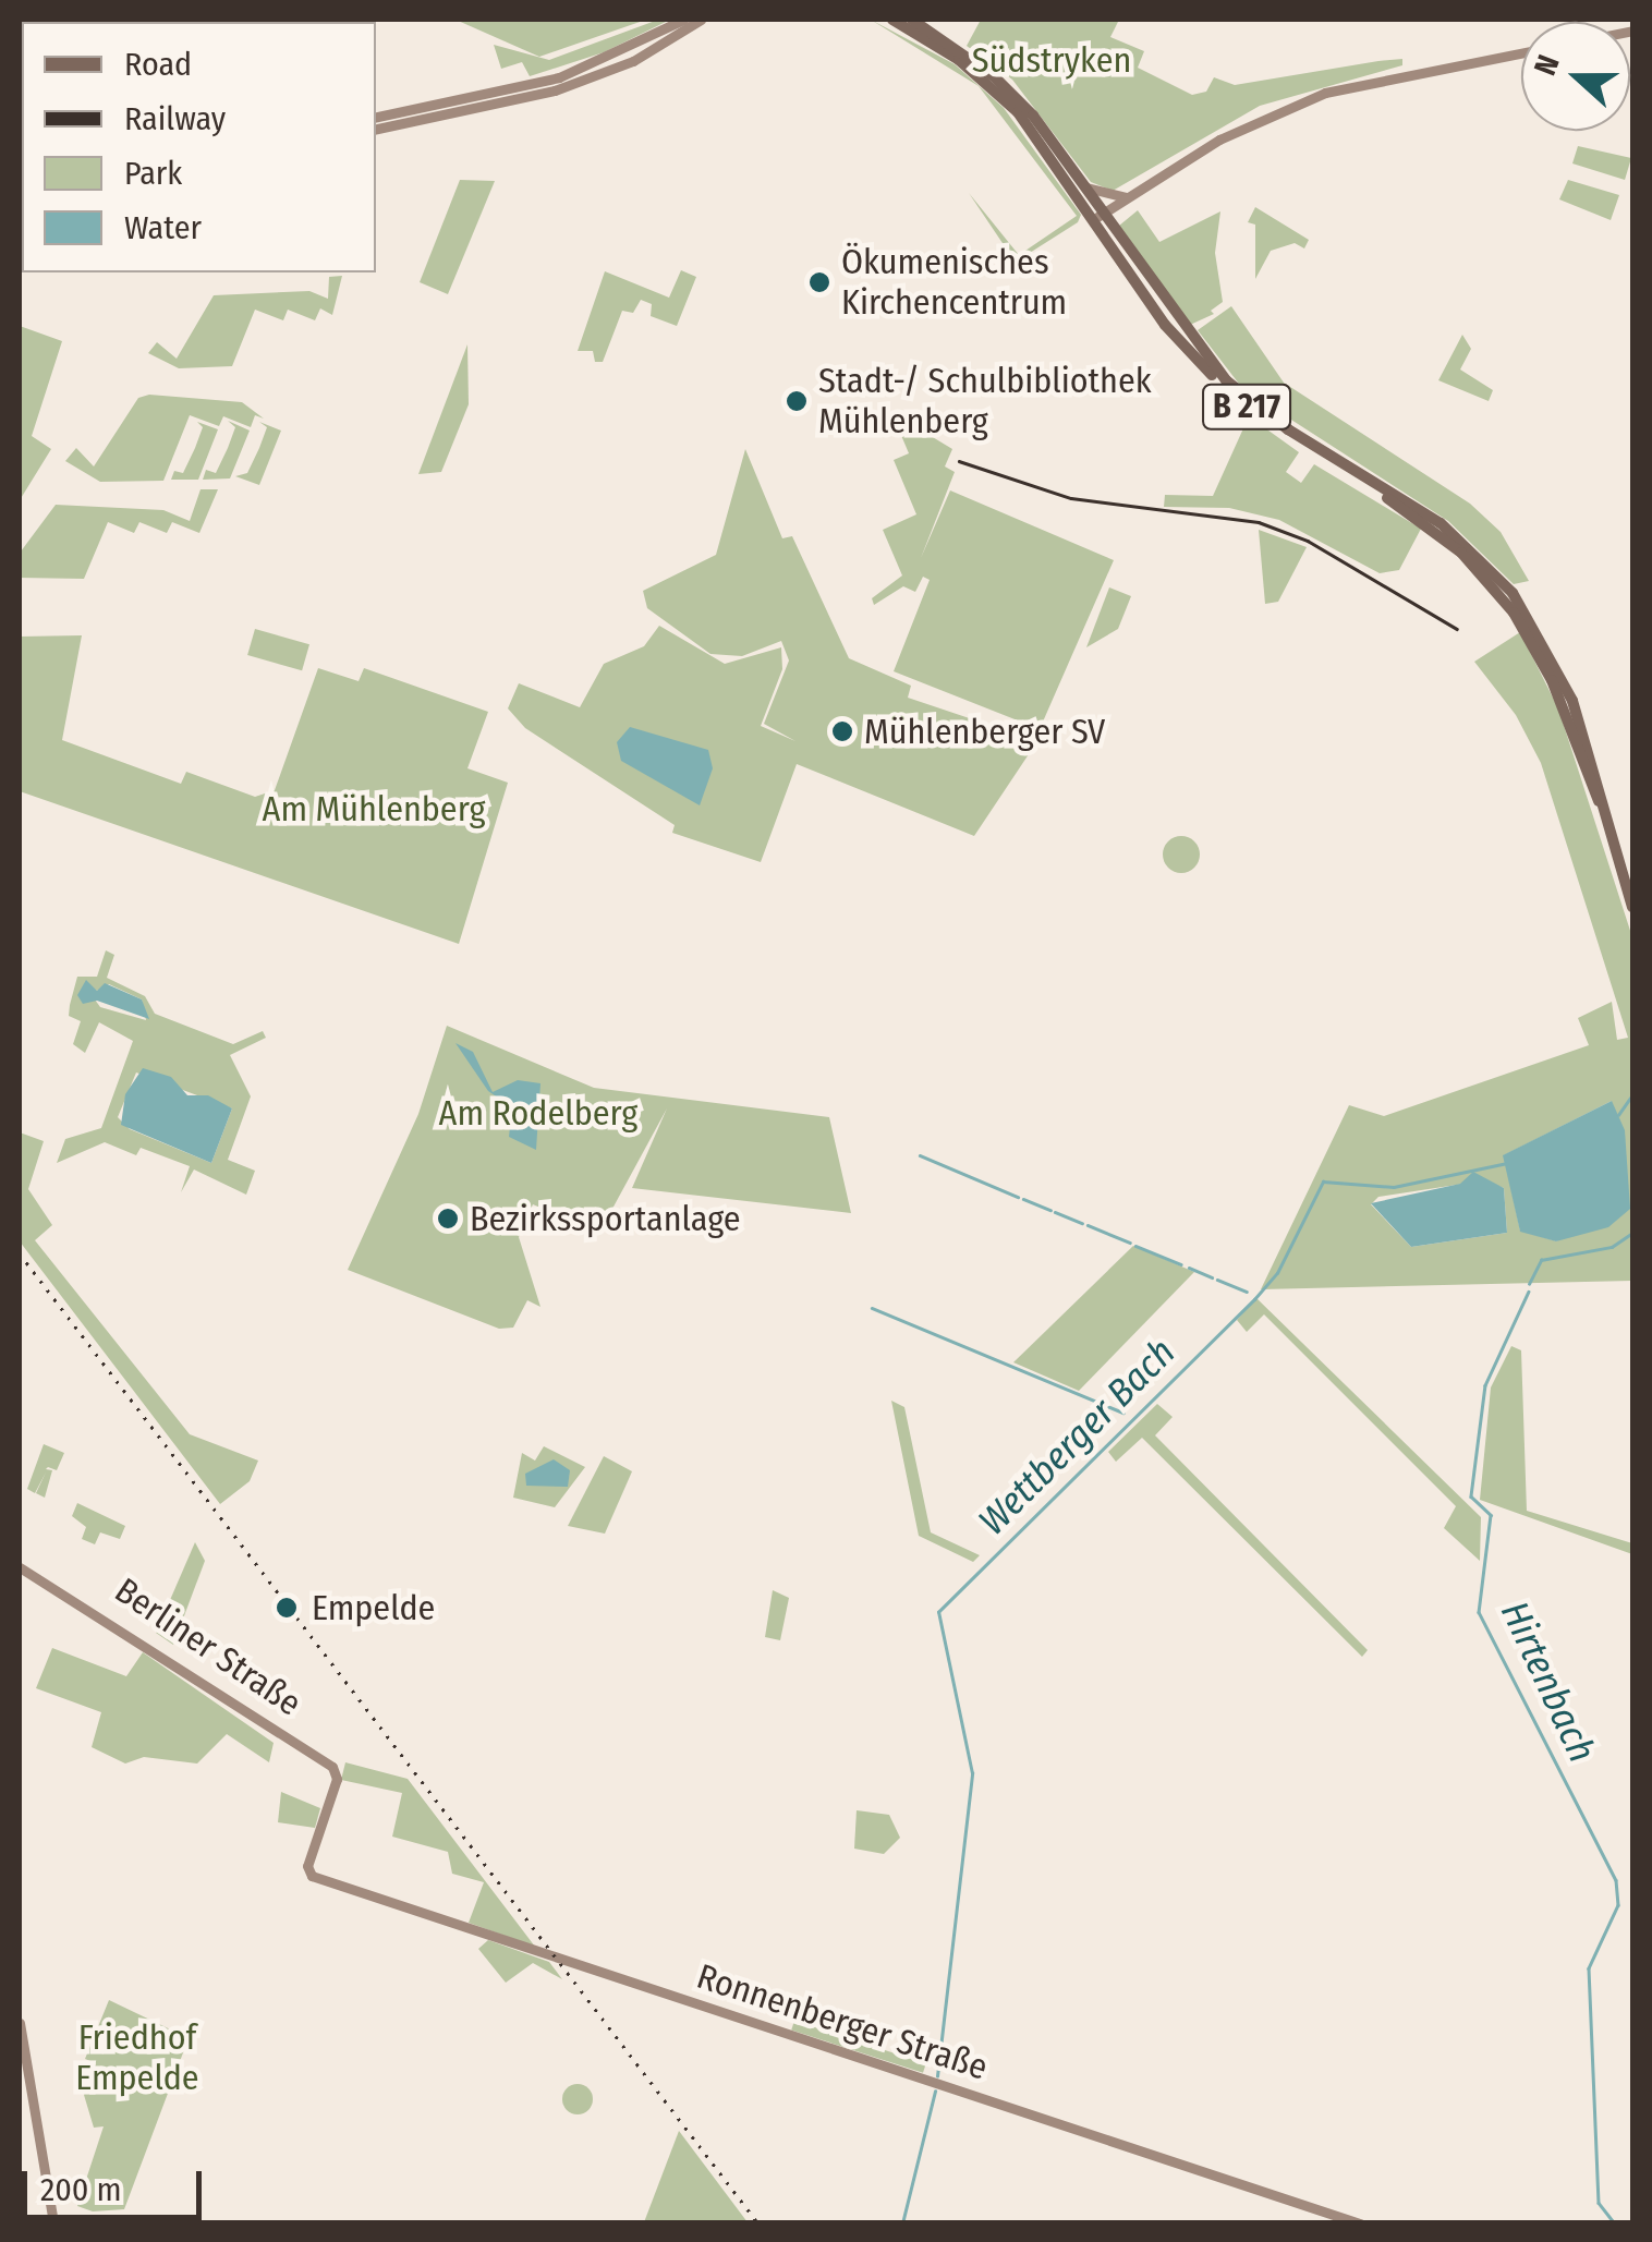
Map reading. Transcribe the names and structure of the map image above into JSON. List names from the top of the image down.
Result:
{
  "streets": {
    "main road": ["B 217"],
    "street": ["Berliner Straße", "Ronnenberger Straße"]
  },
  "crossings": [
    ["Berliner Straße", "Ronnenberger Straße"]
  ],
  "water": ["Wettberger Bach", "Hirtenbach"],
  "parks": [
    "Südstryken",
    "Am Mühlenberg",
    "Am Rodelberg",
    "Friedhof Empelde"
  ],
  "places": [
    "Ökumenisches Kirchencentrum",
    "Stadt-/ Schulbibliothek Mühlenberg",
    "Mühlenberger SV",
    "Bezirkssportanlage",
    "Empelde"
  ],
  "legend": [
    "Road",
    "Railway",
    "Park",
    "Water"
  ],
  "scale_bar": "200 m",
  "north": "left"
}
